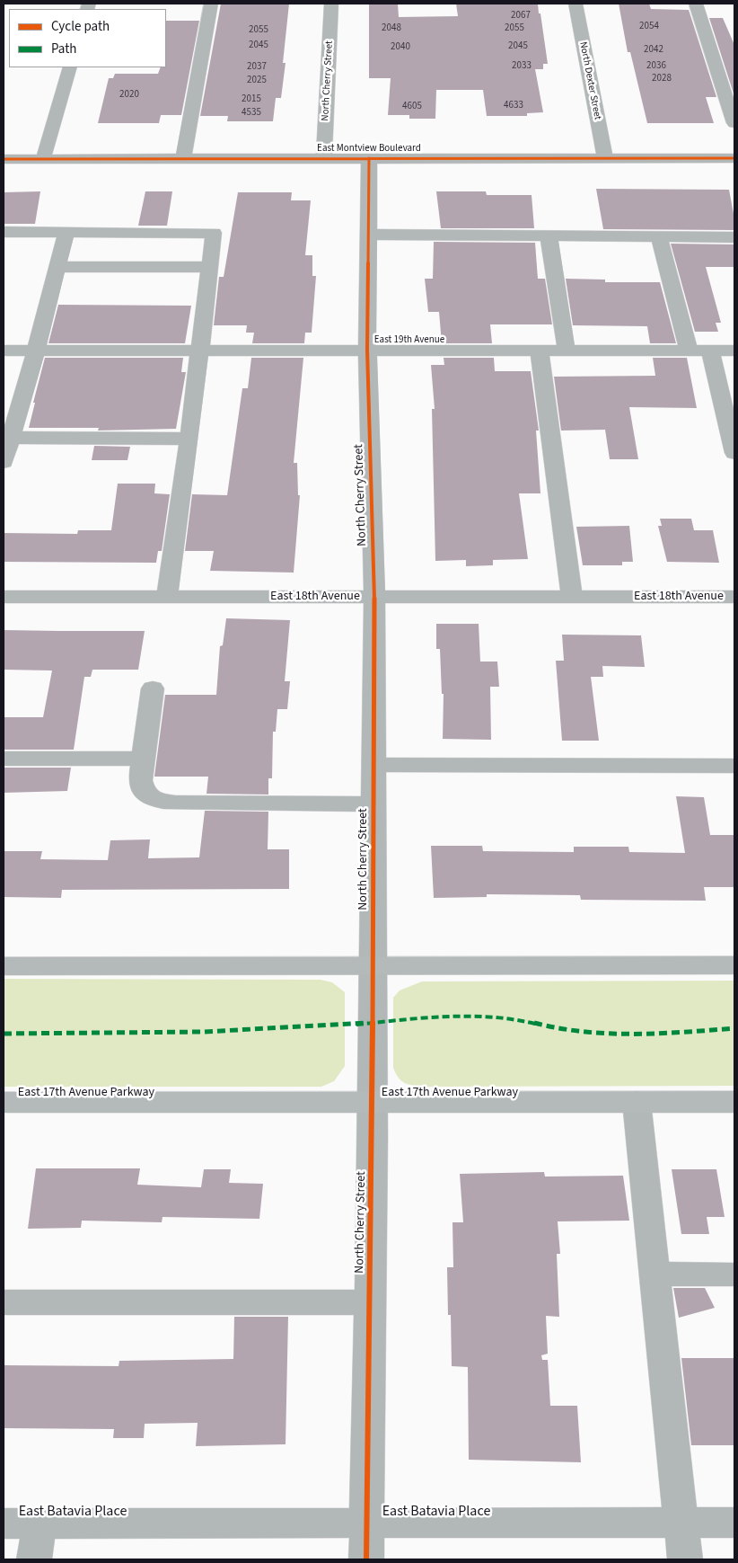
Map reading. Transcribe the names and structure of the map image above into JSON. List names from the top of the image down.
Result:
{
  "streets": {
    "main road": ["East 17th Avenue Parkway"],
    "street": [
      "North Cherry Street",
      "North Dexter Street",
      "East Montview Boulevard",
      "East 19th Avenue",
      "East 18th Avenue",
      "East Batavia Place"
    ]
  },
  "crossings": [
    ["North Cherry Street", "East Montview Boulevard"],
    ["North Cherry Street", "East 19th Avenue"],
    ["North Cherry Street", "East 18th Avenue"],
    ["North Cherry Street", "East 17th Avenue Parkway"],
    ["North Cherry Street", "East Batavia Place"],
    ["North Dexter Street", "East Montview Boulevard"]
  ],
  "house_numbers": [
    "2067",
    "2054",
    "2048",
    "2055",
    "2055",
    "2045",
    "2045",
    "2040",
    "2042",
    "2033",
    "2036",
    "2037",
    "2028",
    "2025",
    "2020",
    "2015",
    "4633",
    "4605",
    "4535"
  ],
  "legend": ["Cycle path", "Path"]
}
